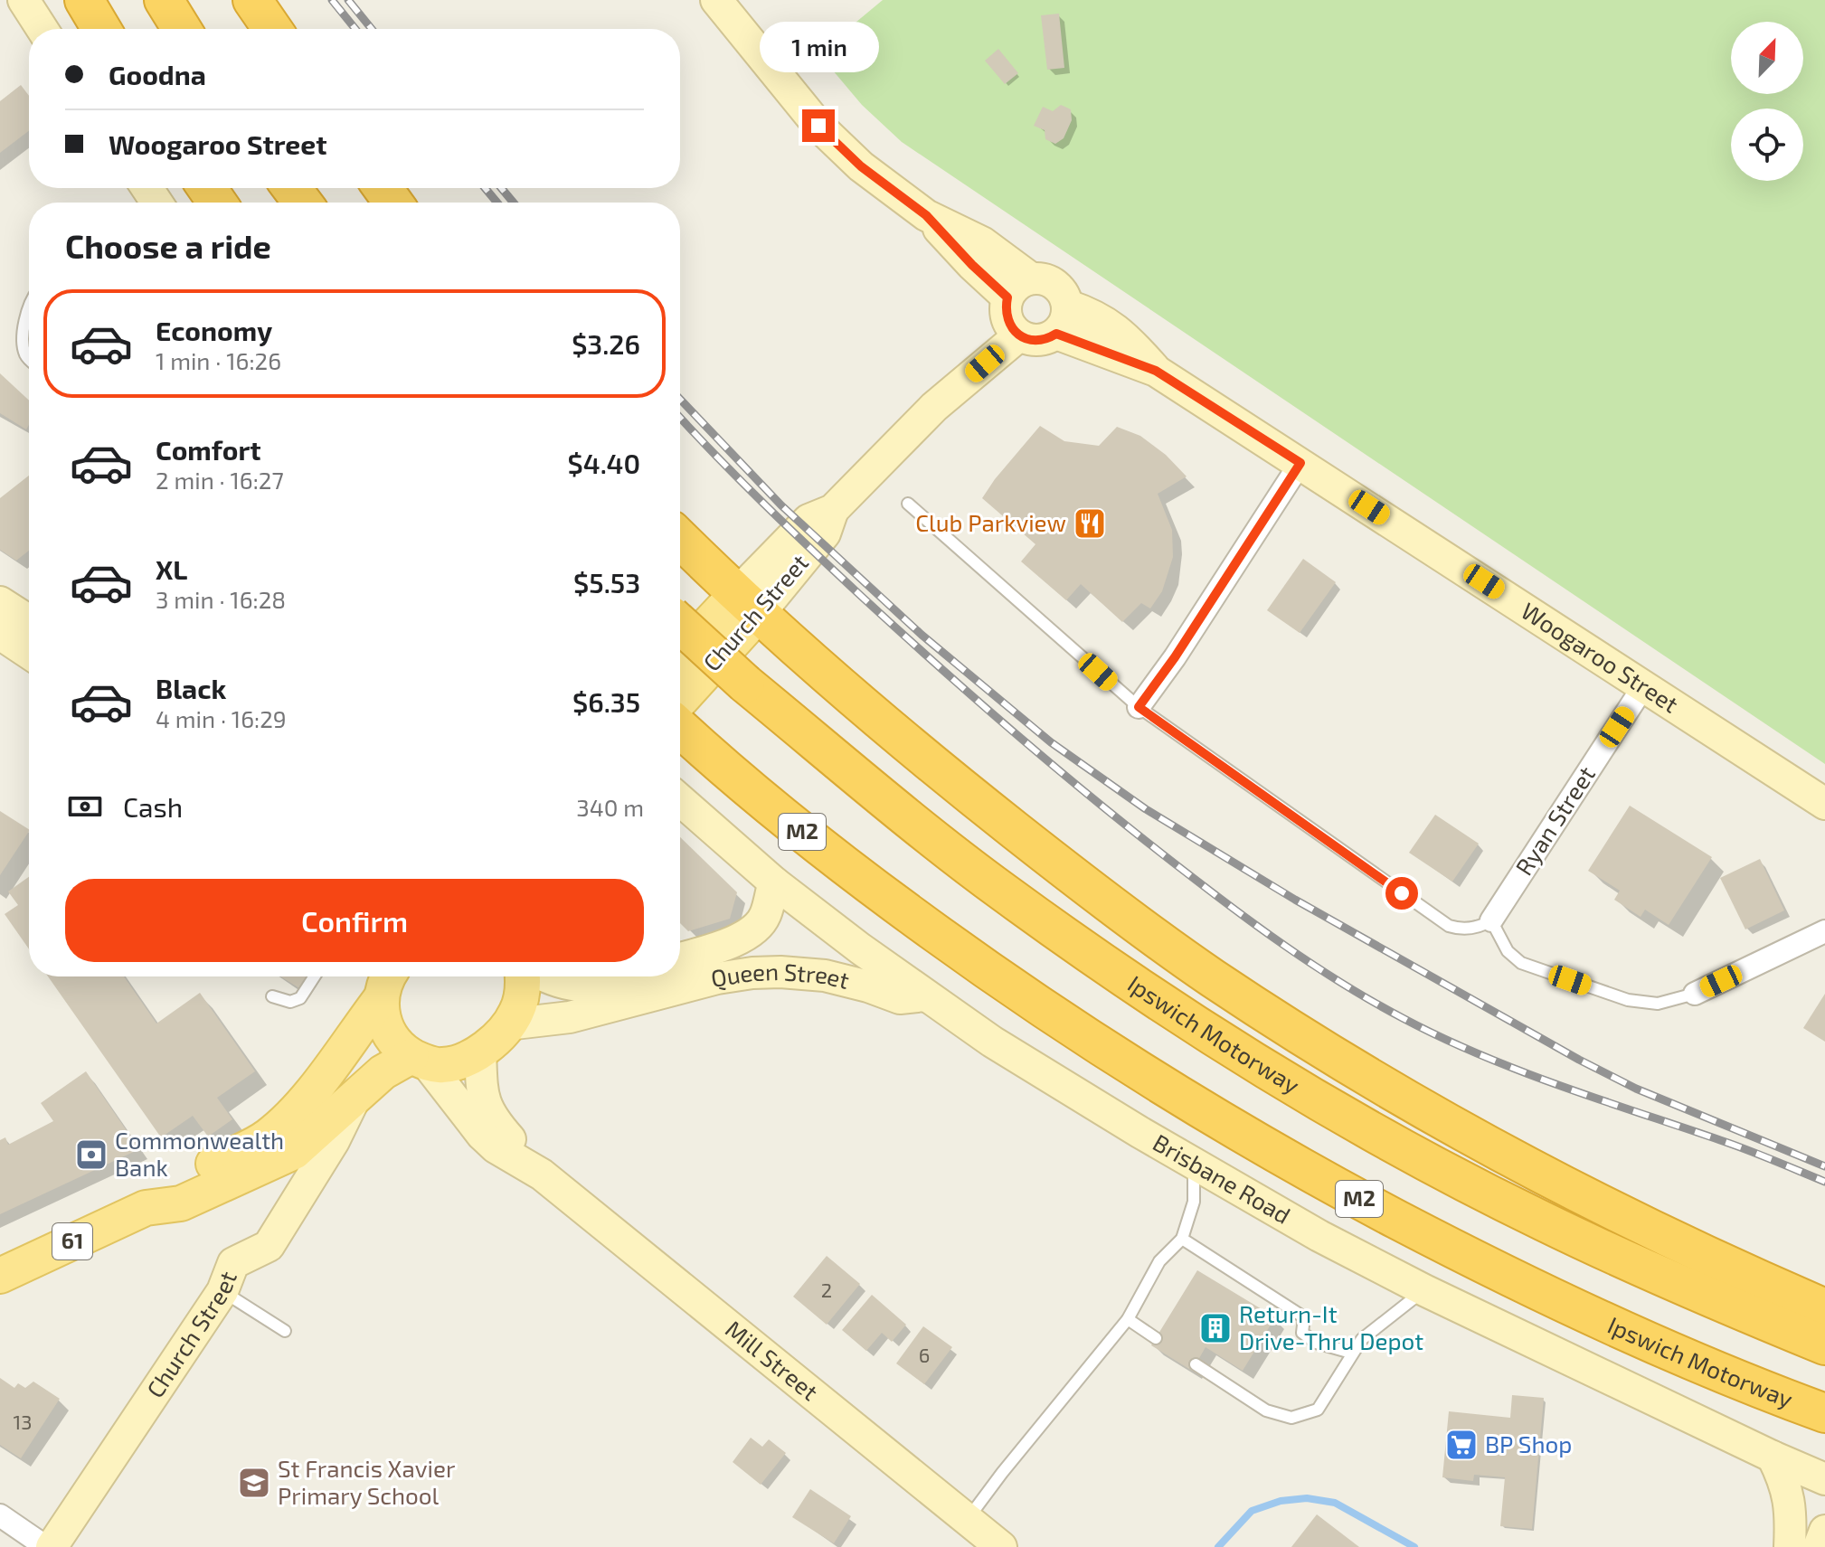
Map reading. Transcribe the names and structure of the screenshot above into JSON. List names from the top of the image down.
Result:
{
  "streets": {
    "highway": ["M2", "Ipswich Motorway"],
    "main road": [
      "Church Street",
      "Woogaroo Street",
      "Queen Street",
      "Brisbane Road",
      "61",
      "Mill Street"
    ],
    "street": ["Ryan Street"]
  },
  "crossings": [
    ["Church Street", "Woogaroo Street"],
    ["Church Street", "61"],
    ["Woogaroo Street", "Ryan Street"],
    ["Queen Street", "Brisbane Road"],
    ["Queen Street", "61"],
    ["61", "Mill Street"]
  ],
  "places": {
    "restaurant": ["Club Parkview"],
    "bank": ["Commonwealth Bank"],
    "building": ["Return-It Drive-Thru Depot"],
    "supermarket": ["BP Shop"],
    "school or university": ["St Francis Xavier Primary School"]
  },
  "house_numbers": ["2", "6", "13"],
  "north": "top right",
  "page": {
    "bubble": "1 min",
    "banner": ["Goodna", "Woogaroo Street"],
    "heading": "Choose a ride",
    "list": [
      {
        "name": "Economy",
        "note": "1 min · 16:26",
        "value": "$3.26"
      },
      {
        "name": "Comfort",
        "note": "2 min · 16:27",
        "value": "$4.40"
      },
      {
        "name": "XL",
        "note": "3 min · 16:28",
        "value": "$5.53"
      },
      {
        "name": "Black",
        "note": "4 min · 16:29",
        "value": "$6.35"
      }
    ],
    "pay": ["Cash", "340 m"],
    "buttons": "Confirm"
  }
}
